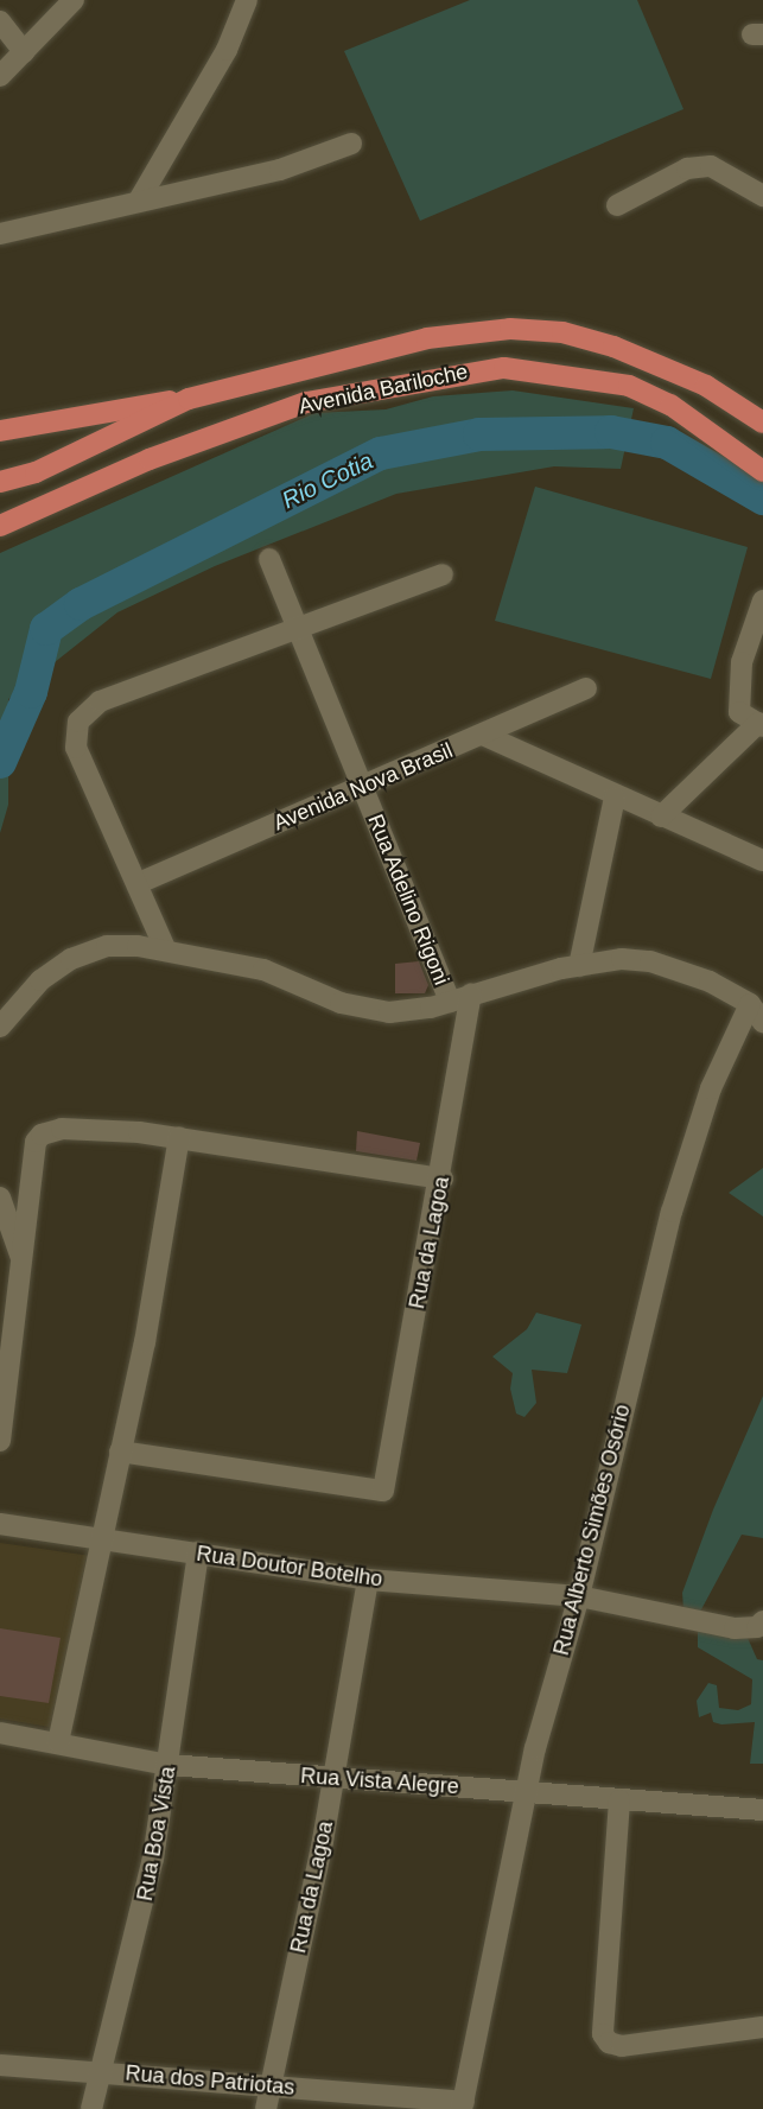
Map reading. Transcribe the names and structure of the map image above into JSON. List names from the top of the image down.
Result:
{
  "streets": {
    "main road": ["Avenida Bariloche"],
    "street": [
      "Avenida Nova Brasil",
      "Rua Adelino Rigoni",
      "Rua da Lagoa",
      "Rua Alberto Simões Osório",
      "Rua Doutor Botelho",
      "Rua Vista Alegre",
      "Rua Boa Vista",
      "Rua dos Patriotas"
    ]
  },
  "crossings": [
    ["Avenida Nova Brasil", "Rua Adelino Rigoni"],
    ["Rua da Lagoa", "Rua Doutor Botelho"],
    ["Rua da Lagoa", "Rua Vista Alegre"],
    ["Rua da Lagoa", "Rua dos Patriotas"],
    ["Rua Alberto Simões Osório", "Rua Doutor Botelho"],
    ["Rua Alberto Simões Osório", "Rua Vista Alegre"],
    ["Rua Alberto Simões Osório", "Rua dos Patriotas"],
    ["Rua Doutor Botelho", "Rua Boa Vista"],
    ["Rua Vista Alegre", "Rua Boa Vista"],
    ["Rua Boa Vista", "Rua dos Patriotas"]
  ],
  "water": ["Rio Cotia"]
}
